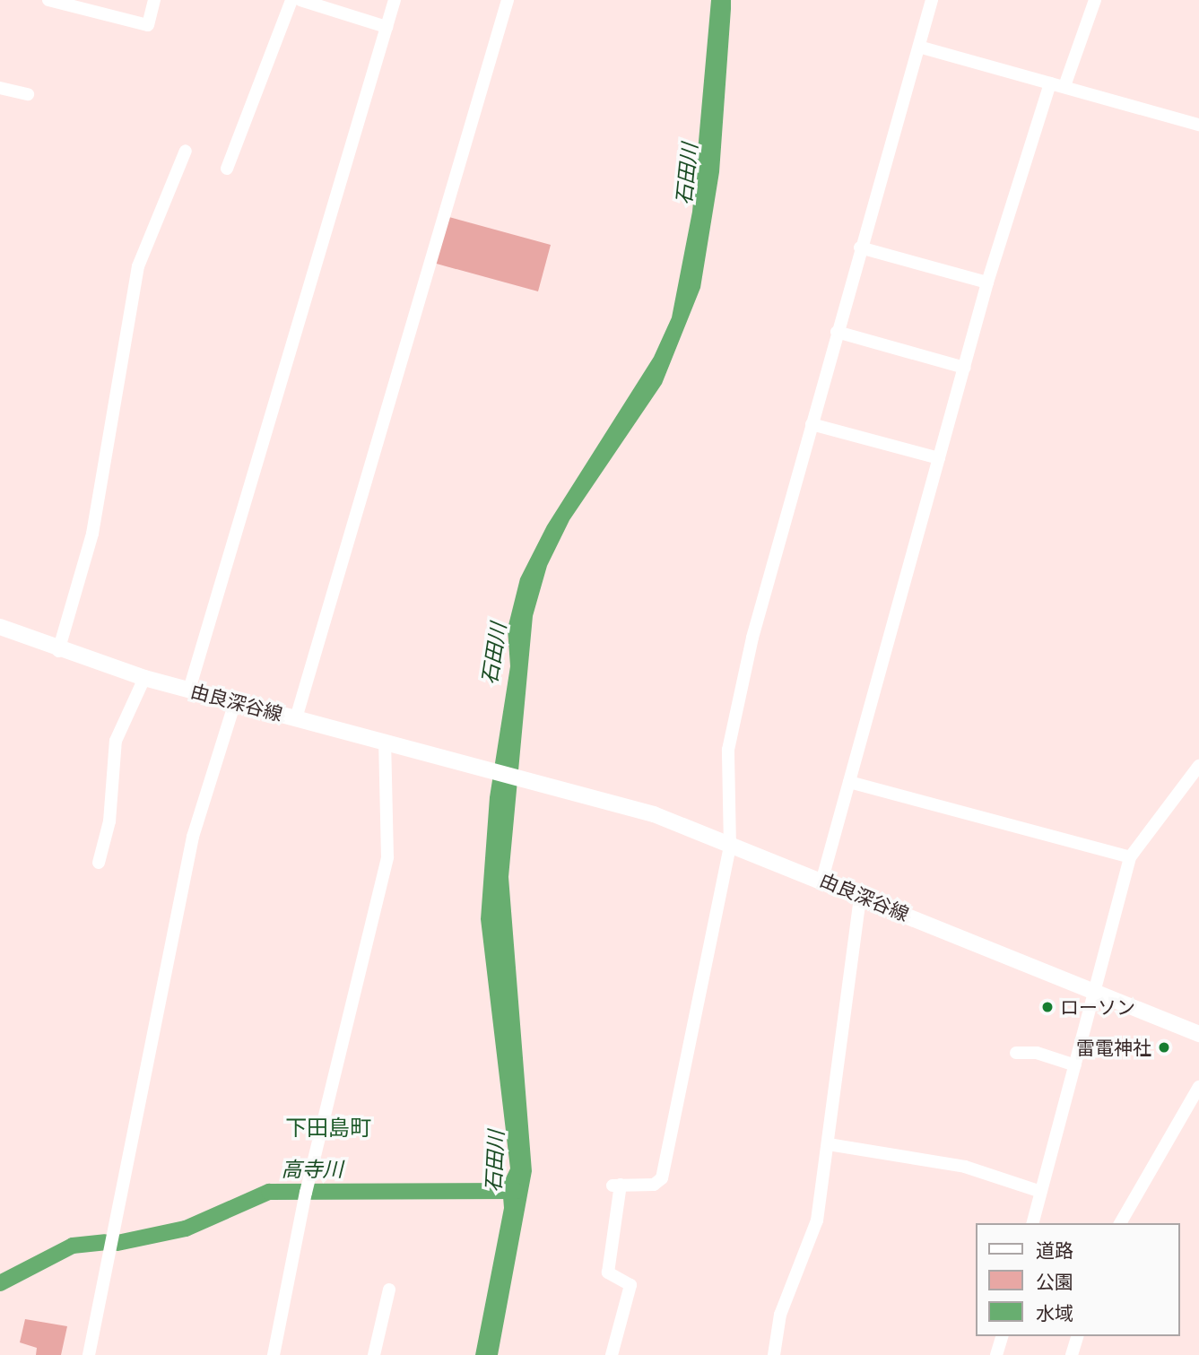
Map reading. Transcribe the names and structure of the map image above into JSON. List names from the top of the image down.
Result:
{
  "streets": {
    "main road": ["由良深谷線"]
  },
  "districts": ["下田島町"],
  "water": ["石田川", "高寺川"],
  "places": ["ローソン", "雷電神社"],
  "legend": ["道路", "公園", "水域"]
}
